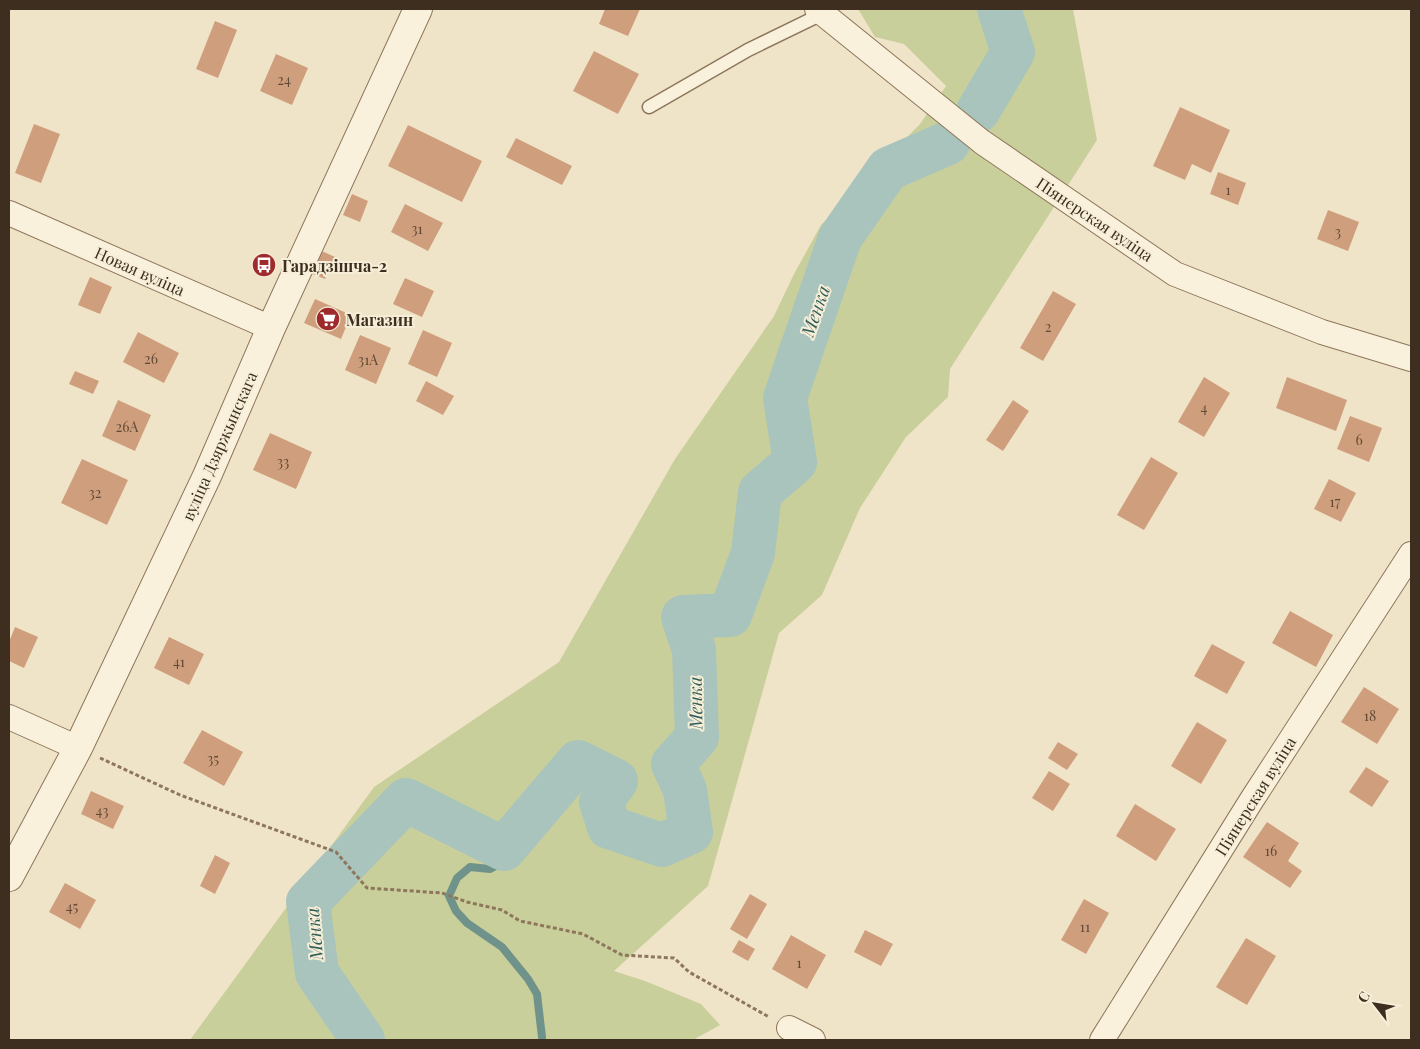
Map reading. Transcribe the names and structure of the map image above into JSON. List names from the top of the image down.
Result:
{
  "streets": {
    "street": ["Піянерская вуліца", "Новая вуліца", "вуліца Дзяржынскага"]
  },
  "crossings": [
    ["Новая вуліца", "вуліца Дзяржынскага"]
  ],
  "water": ["Менка"],
  "places": {
    "bus stop": ["Гарадзішча-2"],
    "supermarket": ["Магазин"]
  },
  "house_numbers": [
    "24",
    "1",
    "31",
    "3",
    "2",
    "26",
    "31А",
    "4",
    "26А",
    "6",
    "33",
    "32",
    "17",
    "41",
    "18",
    "35",
    "43",
    "16",
    "45",
    "11",
    "1"
  ],
  "north": "top left"
}
